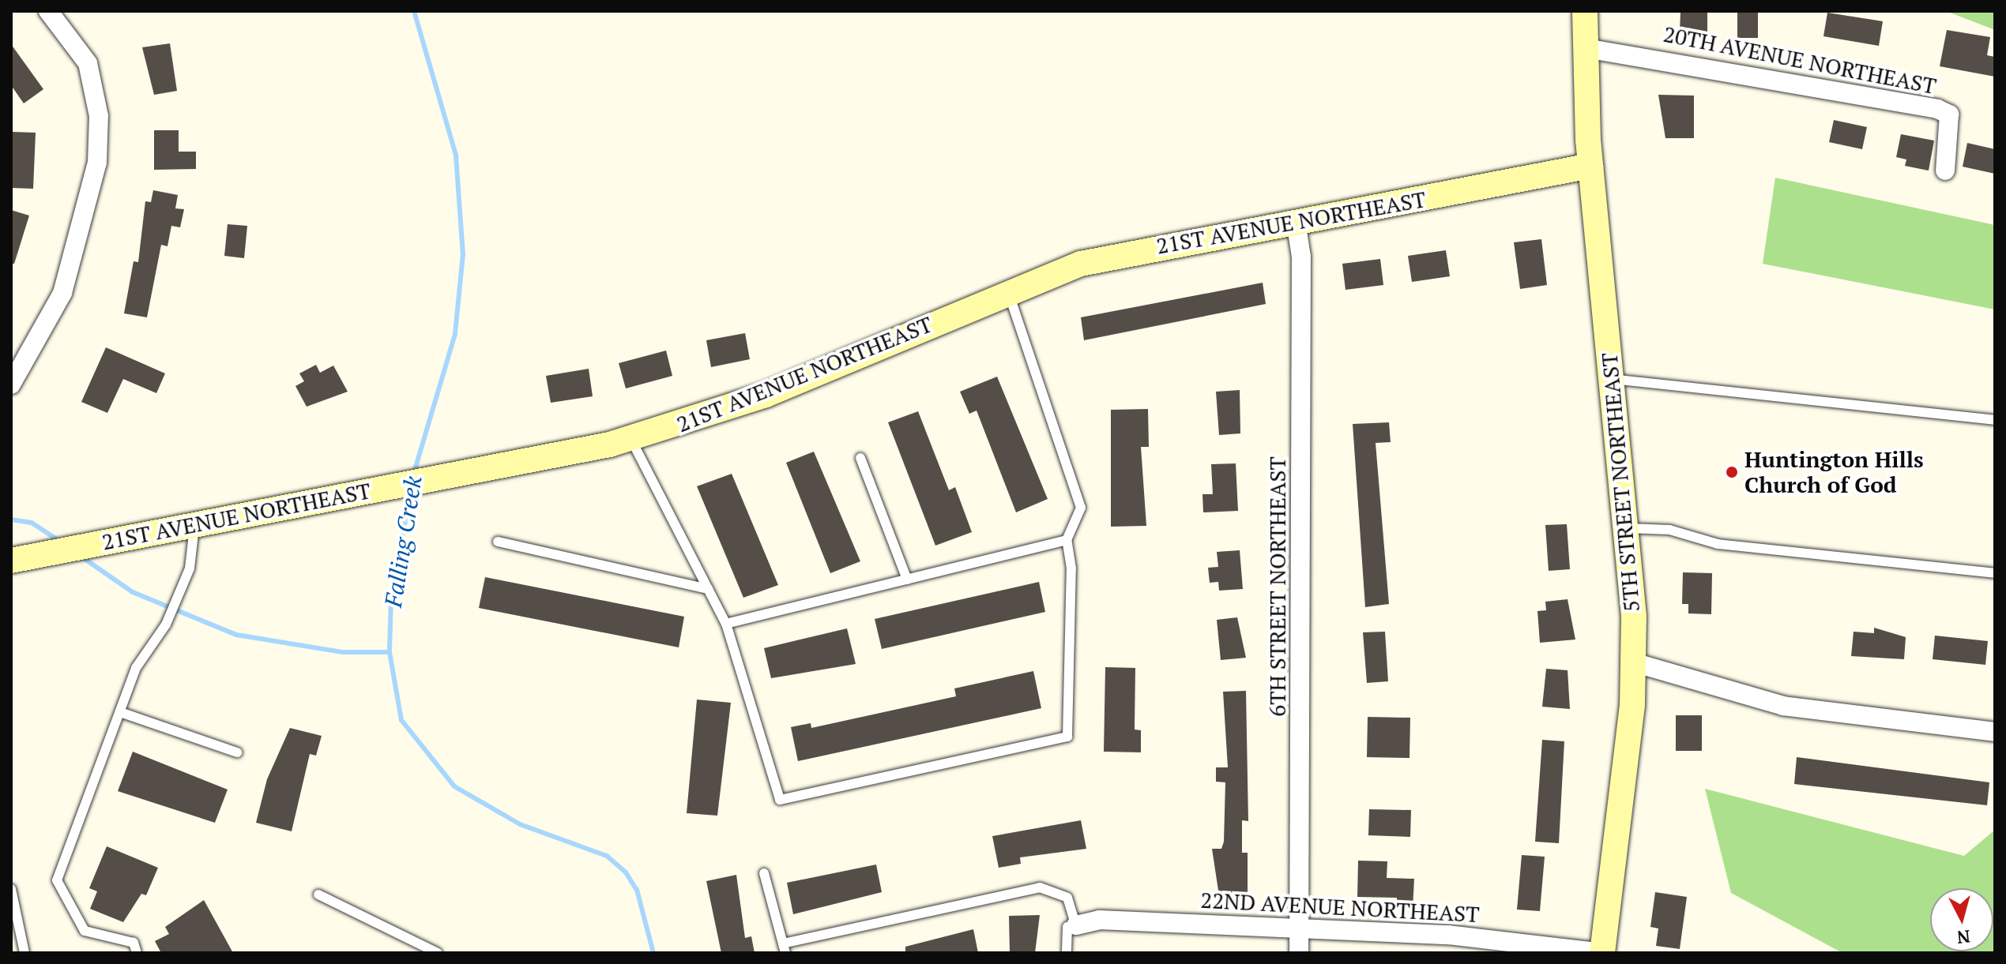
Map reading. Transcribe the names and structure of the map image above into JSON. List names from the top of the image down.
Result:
{
  "streets": {
    "street": [
      "20TH AVENUE NORTHEAST",
      "21ST AVENUE NORTHEAST",
      "5TH STREET NORTHEAST",
      "6TH STREET NORTHEAST",
      "22ND AVENUE NORTHEAST"
    ]
  },
  "crossings": [
    ["20TH AVENUE NORTHEAST", "5TH STREET NORTHEAST"],
    ["21ST AVENUE NORTHEAST", "5TH STREET NORTHEAST"],
    ["21ST AVENUE NORTHEAST", "6TH STREET NORTHEAST"],
    ["5TH STREET NORTHEAST", "22ND AVENUE NORTHEAST"],
    ["6TH STREET NORTHEAST", "22ND AVENUE NORTHEAST"]
  ],
  "water": ["Falling Creek"],
  "places": ["Huntington Hills Church of God"],
  "north": "bottom"
}
